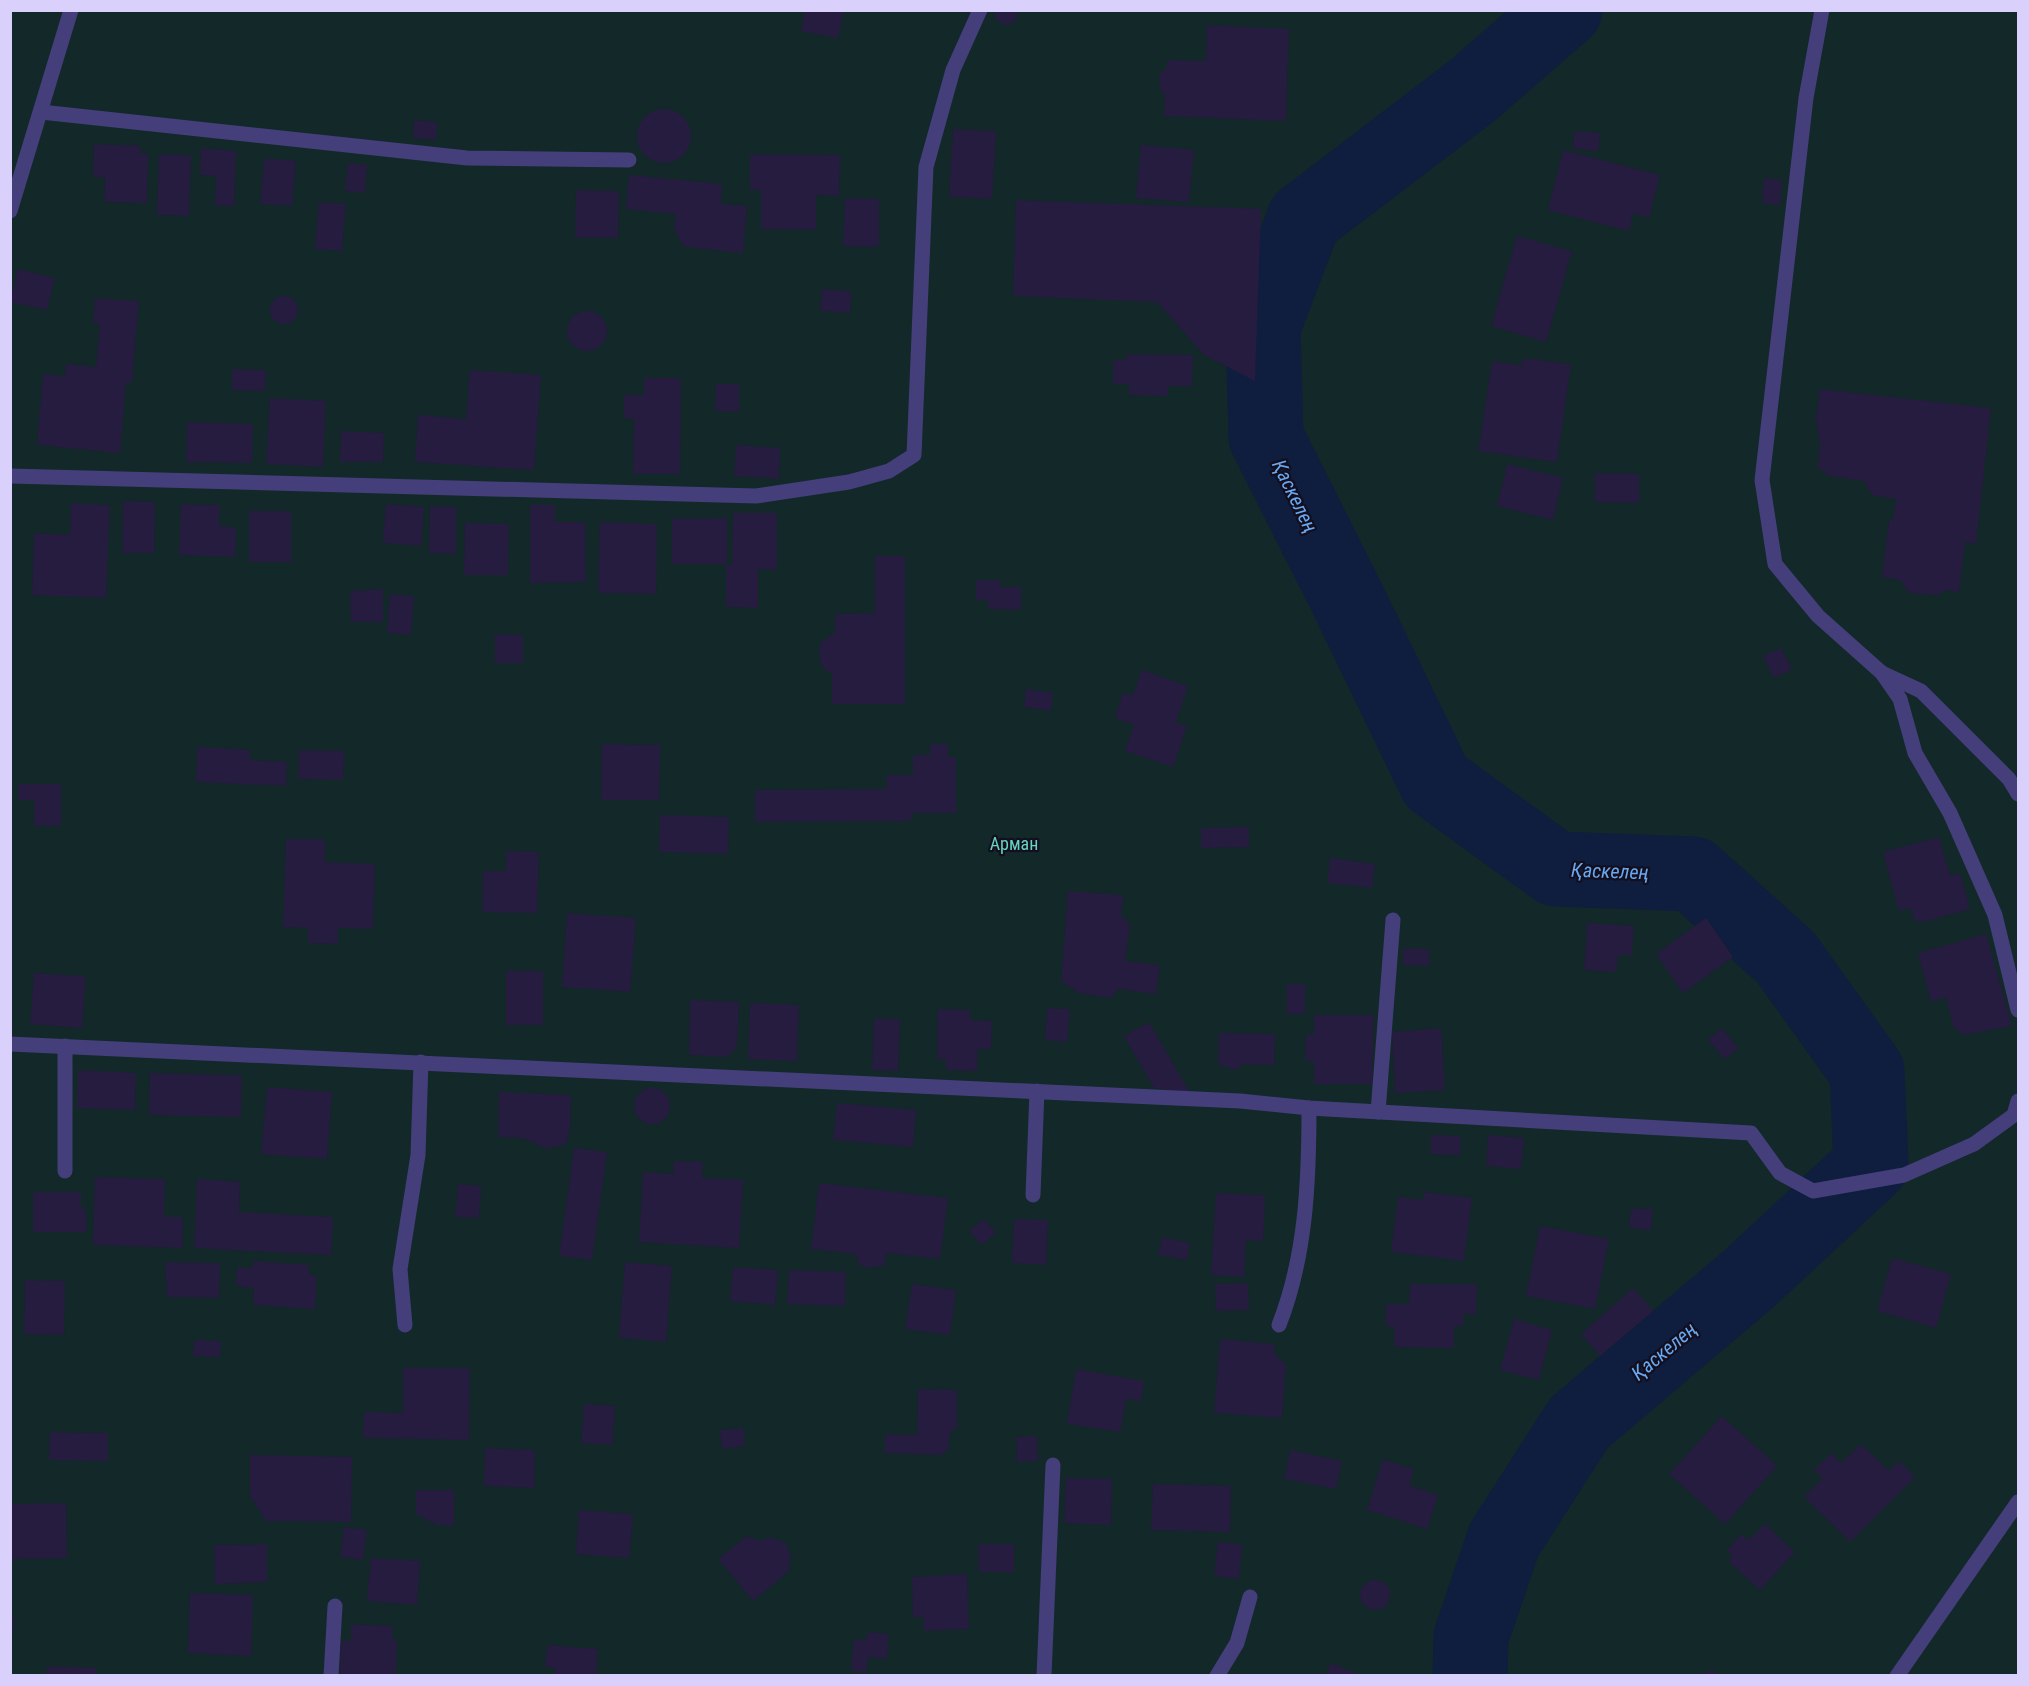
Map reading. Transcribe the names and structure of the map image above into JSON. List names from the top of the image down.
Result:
{
  "water": ["Қаскелең"],
  "parks": ["Арман"]
}
